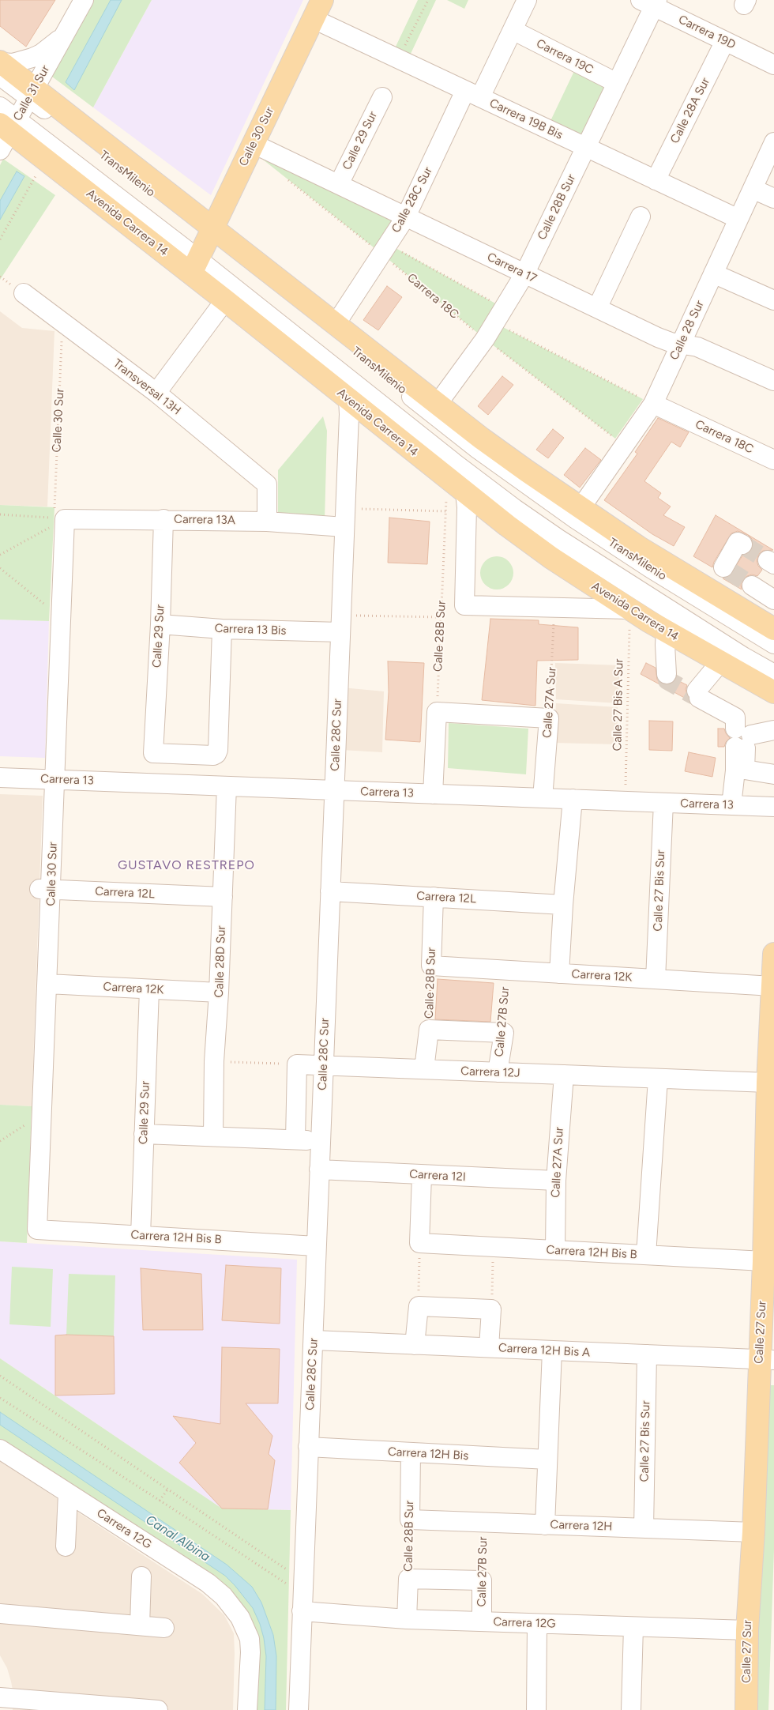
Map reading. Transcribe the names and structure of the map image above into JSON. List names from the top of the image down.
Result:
{
  "streets": {
    "main road": ["Calle 30 Sur", "Avenida Carrera 14", "Calle 27 Sur"],
    "street": [
      "Carrera 19D",
      "Carrera 19C",
      "Calle 31 Sur",
      "Calle 28A Sur",
      "Carrera 19B Bis",
      "Calle 29 Sur",
      "TransMilenio",
      "Calle 28C Sur",
      "Calle 28B Sur",
      "Carrera 17",
      "Carrera 18C",
      "Calle 28 Sur",
      "Transversal 13H",
      "Carrera 13A",
      "Carrera 13 Bis",
      "Calle 27A Sur",
      "Carrera 13",
      "Calle 27 Bis Sur",
      "Carrera 12L",
      "Calle 28D Sur",
      "Carrera 12K",
      "Calle 27B Sur",
      "Carrera 12J",
      "Carrera 12I",
      "Carrera 12H Bis B",
      "Carrera 12H Bis A",
      "Carrera 12H Bis",
      "Carrera 12H",
      "Carrera 12G"
    ],
    "path": ["Calle 27 Bis A Sur"]
  },
  "crossings": [
    ["Carrera 19D", "Calle 28A Sur"],
    ["Carrera 19D", "Calle 28B Sur"],
    ["Carrera 19C", "Calle 28C Sur"],
    ["Carrera 19C", "Calle 28B Sur"],
    ["Calle 31 Sur", "TransMilenio"],
    ["Calle 31 Sur", "Avenida Carrera 14"],
    ["Calle 28A Sur", "Carrera 19B Bis"],
    ["Carrera 19B Bis", "Calle 30 Sur"],
    ["Carrera 19B Bis", "Calle 28C Sur"],
    ["Carrera 19B Bis", "Calle 28B Sur"],
    ["Carrera 19B Bis", "Calle 28 Sur"],
    ["Calle 30 Sur", "TransMilenio"],
    ["Calle 30 Sur", "Avenida Carrera 14"],
    ["Calle 30 Sur", "Carrera 17"],
    ["Calle 30 Sur", "Transversal 13H"],
    ["Calle 30 Sur", "Carrera 13A"],
    ["Calle 30 Sur", "Carrera 13"],
    ["Calle 30 Sur", "Carrera 12L"],
    ["Calle 30 Sur", "Carrera 12K"],
    ["Calle 30 Sur", "Carrera 12H Bis B"],
    ["Calle 29 Sur", "Carrera 17"],
    ["Calle 29 Sur", "Carrera 13A"],
    ["Calle 29 Sur", "Carrera 13 Bis"],
    ["Calle 29 Sur", "Carrera 12K"],
    ["Calle 29 Sur", "Carrera 12H Bis B"],
    ["TransMilenio", "Avenida Carrera 14"],
    ["Calle 28C Sur", "Avenida Carrera 14"],
    ["Calle 28C Sur", "Carrera 17"],
    ["Calle 28C Sur", "Carrera 18C"],
    ["Calle 28C Sur", "Carrera 13A"],
    ["Calle 28C Sur", "Carrera 13 Bis"],
    ["Calle 28C Sur", "Carrera 13"],
    ["Calle 28C Sur", "Carrera 12L"],
    ["Calle 28C Sur", "Carrera 12J"],
    ["Calle 28C Sur", "Carrera 12I"],
    ["Calle 28C Sur", "Carrera 12H Bis B"],
    ["Calle 28C Sur", "Carrera 12H Bis A"],
    ["Calle 28C Sur", "Carrera 12H Bis"],
    ["Calle 28C Sur", "Carrera 12G"],
    ["Calle 28B Sur", "Avenida Carrera 14"],
    ["Calle 28B Sur", "Carrera 17"],
    ["Calle 28B Sur", "Carrera 18C"],
    ["Calle 28B Sur", "Calle 27A Sur"],
    ["Calle 28B Sur", "Carrera 12L"],
    ["Calle 28B Sur", "Carrera 12K"],
    ["Calle 28B Sur", "Carrera 12J"],
    ["Calle 28B Sur", "Carrera 12H Bis"],
    ["Calle 28B Sur", "Carrera 12H"],
    ["Calle 28B Sur", "Carrera 12G"],
    ["Avenida Carrera 14", "Calle 27 Bis A Sur"],
    ["Carrera 17", "Calle 28 Sur"],
    ["Carrera 18C", "Calle 28 Sur"],
    ["Transversal 13H", "Carrera 13A"],
    ["Calle 27A Sur", "Carrera 13"],
    ["Calle 27A Sur", "Carrera 12J"],
    ["Calle 27A Sur", "Carrera 12I"],
    ["Calle 27A Sur", "Carrera 12H Bis B"],
    ["Calle 27 Bis A Sur", "Carrera 13"],
    ["Carrera 13", "Calle 27 Bis Sur"],
    ["Carrera 13", "Calle 28D Sur"],
    ["Calle 27 Bis Sur", "Carrera 12K"],
    ["Calle 27 Bis Sur", "Carrera 12H Bis A"],
    ["Calle 27 Bis Sur", "Carrera 12H"],
    ["Carrera 12L", "Calle 28D Sur"],
    ["Calle 28D Sur", "Carrera 12K"],
    ["Carrera 12K", "Calle 27B Sur"],
    ["Carrera 12K", "Calle 27 Sur"],
    ["Calle 27B Sur", "Carrera 12J"],
    ["Calle 27B Sur", "Carrera 12H"],
    ["Calle 27B Sur", "Carrera 12G"],
    ["Carrera 12J", "Calle 27 Sur"],
    ["Carrera 12H Bis B", "Calle 27 Sur"],
    ["Calle 27 Sur", "Carrera 12H Bis A"],
    ["Calle 27 Sur", "Carrera 12H"],
    ["Calle 27 Sur", "Carrera 12G"]
  ],
  "districts": ["GUSTAVO RESTREPO"],
  "water": ["Canal Albina"]
}
